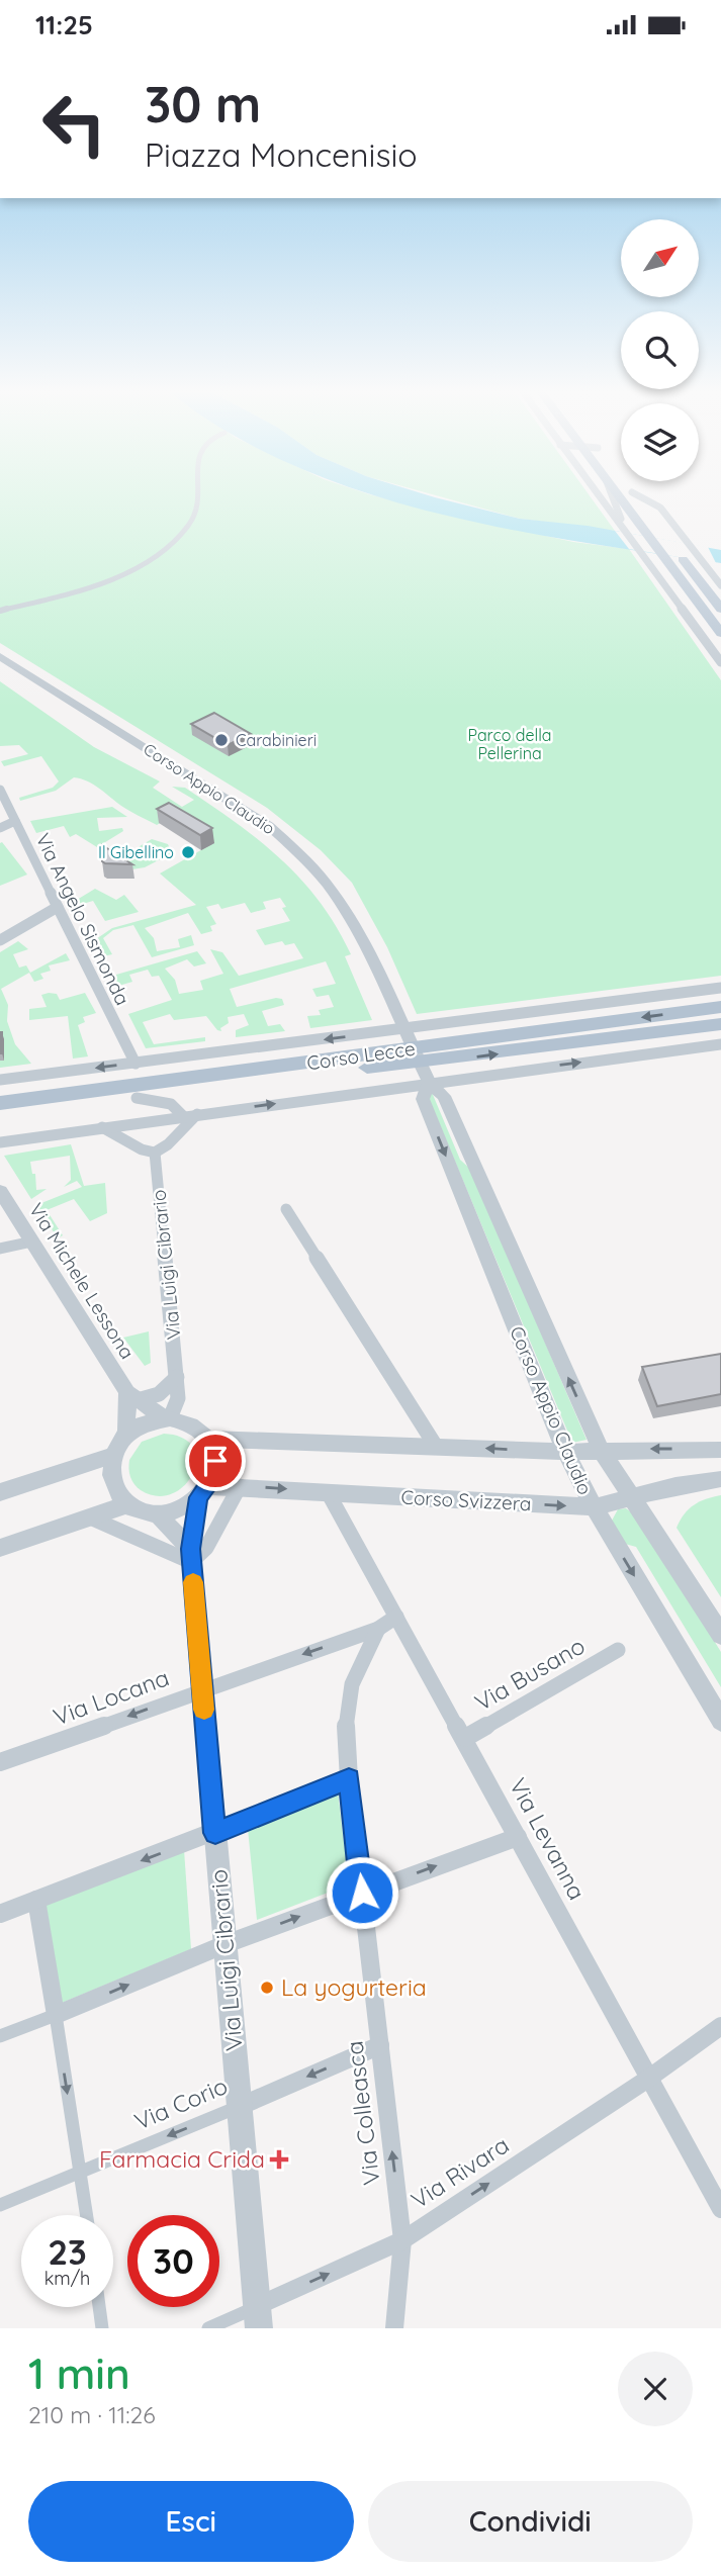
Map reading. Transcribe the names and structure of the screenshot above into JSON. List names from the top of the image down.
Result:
{
  "streets": {
    "main road": ["Corso Lecce"],
    "street": [
      "Corso Appio Claudio",
      "Via Angelo Sismonda",
      "Via Luigi Cibrario",
      "Via Michele Lessona",
      "Corso Svizzera",
      "Via Busano",
      "Via Locana",
      "Via Levanna",
      "Via Corio",
      "Via Colleasca",
      "Via Rivara"
    ]
  },
  "crossings": [
    ["Corso Appio Claudio", "Corso Lecce"],
    ["Corso Appio Claudio", "Corso Svizzera"],
    ["Via Angelo Sismonda", "Corso Lecce"],
    ["Via Luigi Cibrario", "Via Michele Lessona"],
    ["Via Luigi Cibrario", "Corso Svizzera"],
    ["Via Luigi Cibrario", "Via Locana"],
    ["Via Luigi Cibrario", "Via Corio"],
    ["Via Luigi Cibrario", "Via Rivara"],
    ["Via Michele Lessona", "Corso Svizzera"],
    ["Corso Svizzera", "Via Levanna"],
    ["Via Busano", "Via Levanna"],
    ["Via Locana", "Via Levanna"],
    ["Via Levanna", "Via Rivara"],
    ["Via Corio", "Via Colleasca"],
    ["Via Colleasca", "Via Rivara"]
  ],
  "one_way": [
    "Via Locana",
    "Via Corio",
    "Via Colleasca",
    "Via Rivara"
  ],
  "parks": ["Parco della Pellerina"],
  "places": {
    "other": ["Carabinieri", "Il Gibellino", "La yogurteria"],
    "health": ["Farmacia Crida"]
  },
  "north": "top right",
  "page": {
    "status": "11:25",
    "turn": ["30 m", "Piazza Moncenisio"],
    "speed": "23 km/h",
    "limit": "30",
    "heading": ["1 min", "210 m · 11:26"],
    "buttons": ["Esci", "Condividi"]
  }
}
